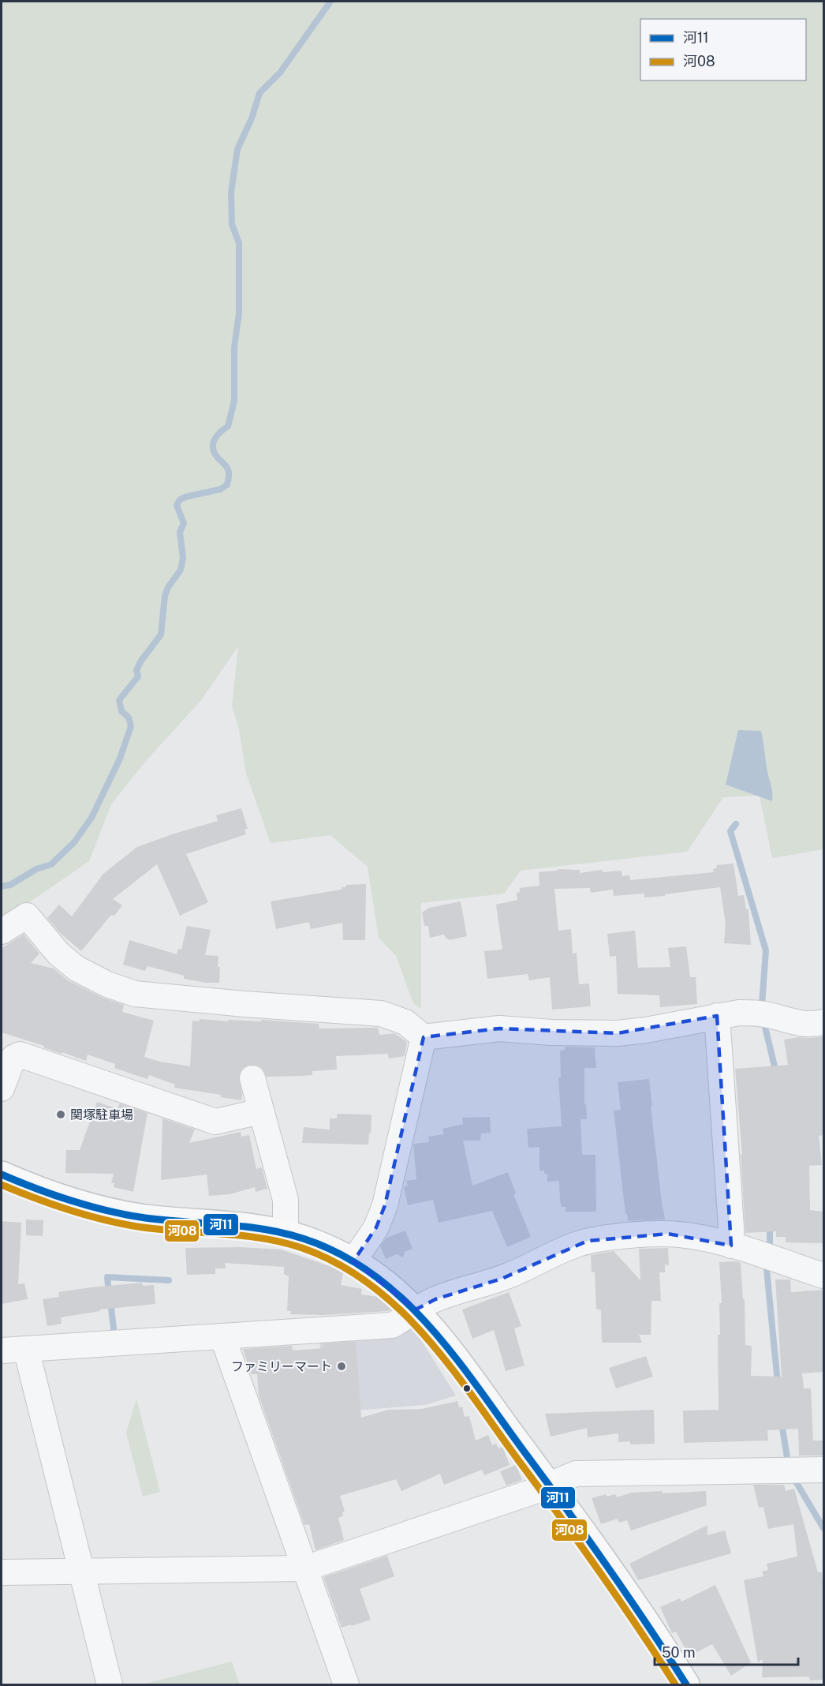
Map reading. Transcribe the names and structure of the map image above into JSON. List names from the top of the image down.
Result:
{
  "places": ["関塚駐車場", "ファミリーマート"],
  "lines": ["transit line 河11", "transit line 河08"],
  "legend": ["河11", "河08"],
  "scale_bar": "50 m"
}
